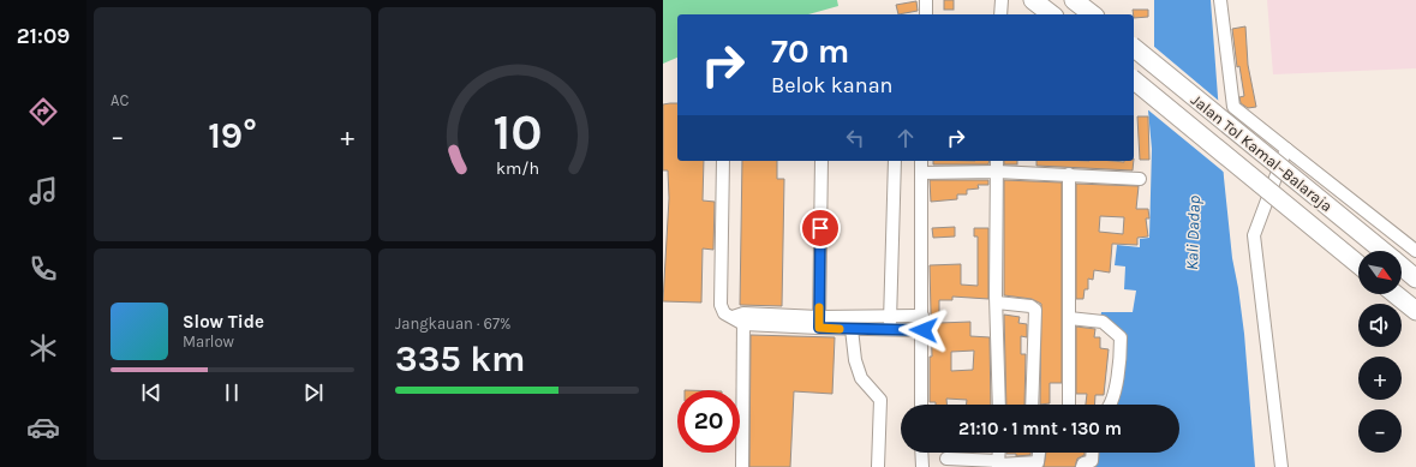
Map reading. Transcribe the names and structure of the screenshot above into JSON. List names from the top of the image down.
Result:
{
  "streets": {
    "highway": ["Jalan Tol Kamal–Balaraja"]
  },
  "water": ["Kali Dadap"],
  "north": "bottom right",
  "page": {
    "tabs": "21:09",
    "tile": [
      "AC",
      ["Jangkauan · 67%", "335 km"]
    ],
    "turn": ["70 m", "Belok kanan"],
    "heat": ["−", "19°", "+"],
    "map_buttons": ["+", "−"],
    "song": ["Slow Tide", "Marlow"],
    "limit": "20",
    "trip": "21:10 · 1 mnt · 130 m",
    "gauge": ["10", "km/h"]
  }
}
